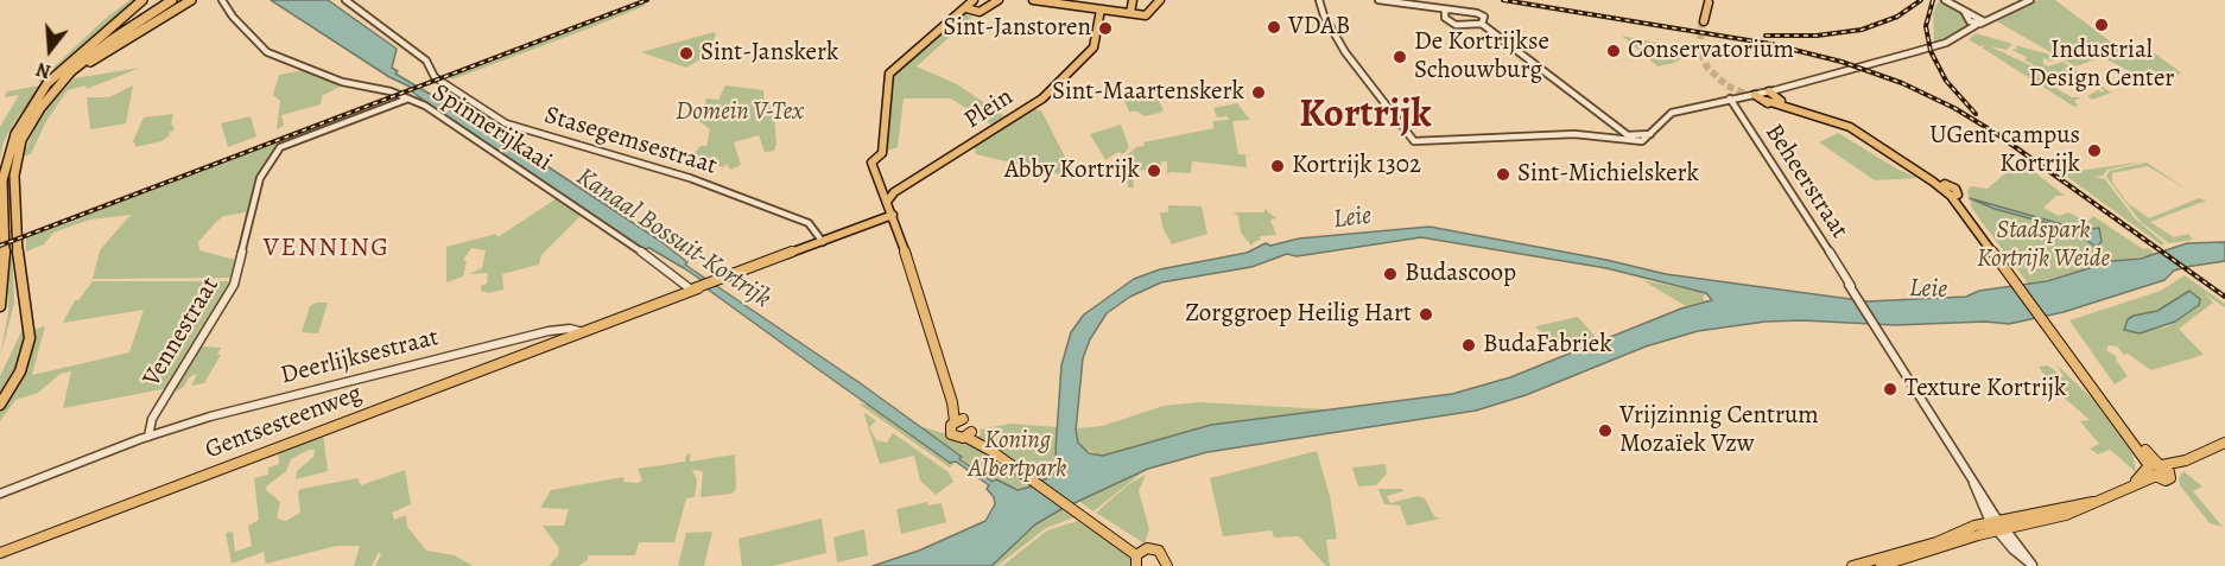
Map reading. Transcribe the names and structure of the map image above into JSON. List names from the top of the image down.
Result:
{
  "streets": {
    "main road": ["Plein", "Gentsesteenweg"],
    "street": [
      "Spinnerijkaai",
      "Stasegemsestraat",
      "Beheerstraat",
      "Vennestraat",
      "Deerlijksestraat"
    ]
  },
  "crossings": [
    ["Spinnerijkaai", "Vennestraat"],
    ["Spinnerijkaai", "Gentsesteenweg"],
    ["Stasegemsestraat", "Gentsesteenweg"],
    ["Vennestraat", "Deerlijksestraat"],
    ["Deerlijksestraat", "Gentsesteenweg"]
  ],
  "districts": ["Kortrijk", "VENNING"],
  "water": ["Leie", "Kanaal Bossuit-Kortrijk"],
  "parks": ["Domein V-Tex", "Stadspark Kortrijk Weide", "Koning Albertpark"],
  "places": [
    "Industrial Design Center",
    "VDAB",
    "Sint-Janstoren",
    "Conservatorium",
    "Sint-Janskerk",
    "De Kortrijkse Schouwburg",
    "Sint-Maartenskerk",
    "UGent campus Kortrijk",
    "Kortrijk 1302",
    "Abby Kortrijk",
    "Sint-Michielskerk",
    "Budascoop",
    "Zorggroep Heilig Hart",
    "BudaFabriek",
    "Texture Kortrijk",
    "Vrijzinnig Centrum Mozaïek Vzw"
  ],
  "north": "bottom"
}
